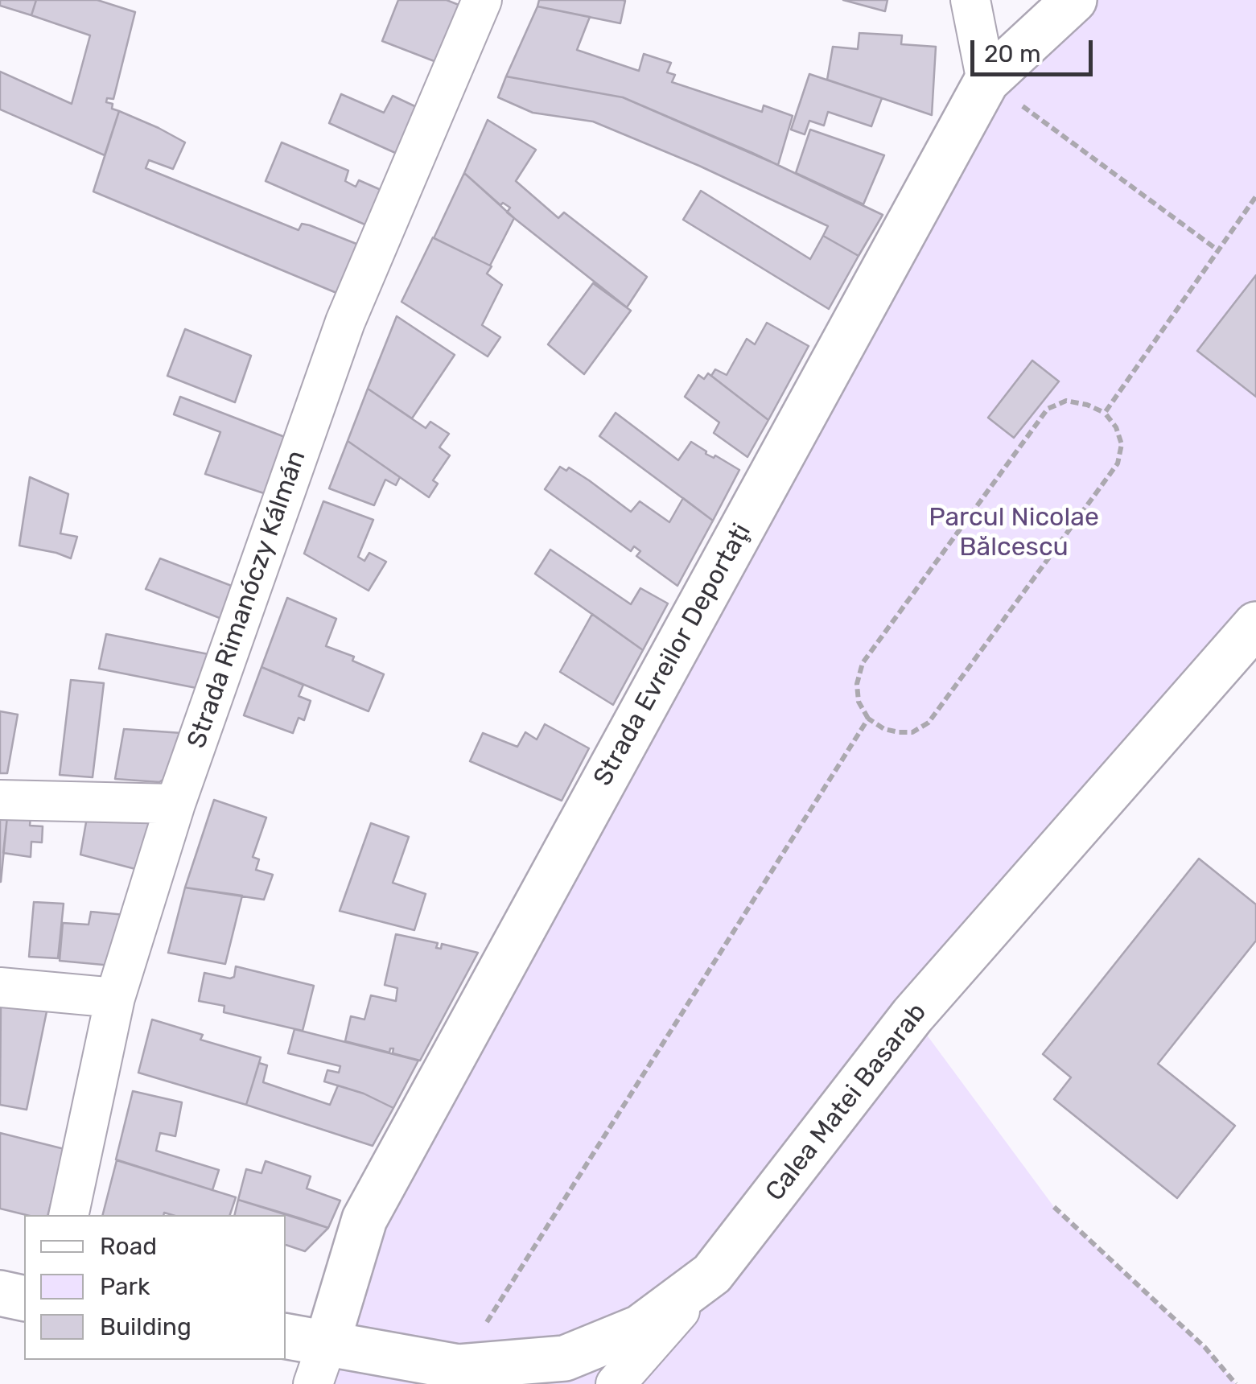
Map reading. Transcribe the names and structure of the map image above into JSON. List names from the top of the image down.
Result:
{
  "streets": {
    "main road": ["Strada Evreilor Deportaţi", "Calea Matei Basarab"],
    "street": ["Strada Rimanóczy Kálmán"]
  },
  "crossings": [
    ["Strada Evreilor Deportaţi", "Calea Matei Basarab"]
  ],
  "parks": ["Parcul Nicolae Bălcescu"],
  "legend": ["Road", "Park", "Building"],
  "scale_bar": "20 m"
}
